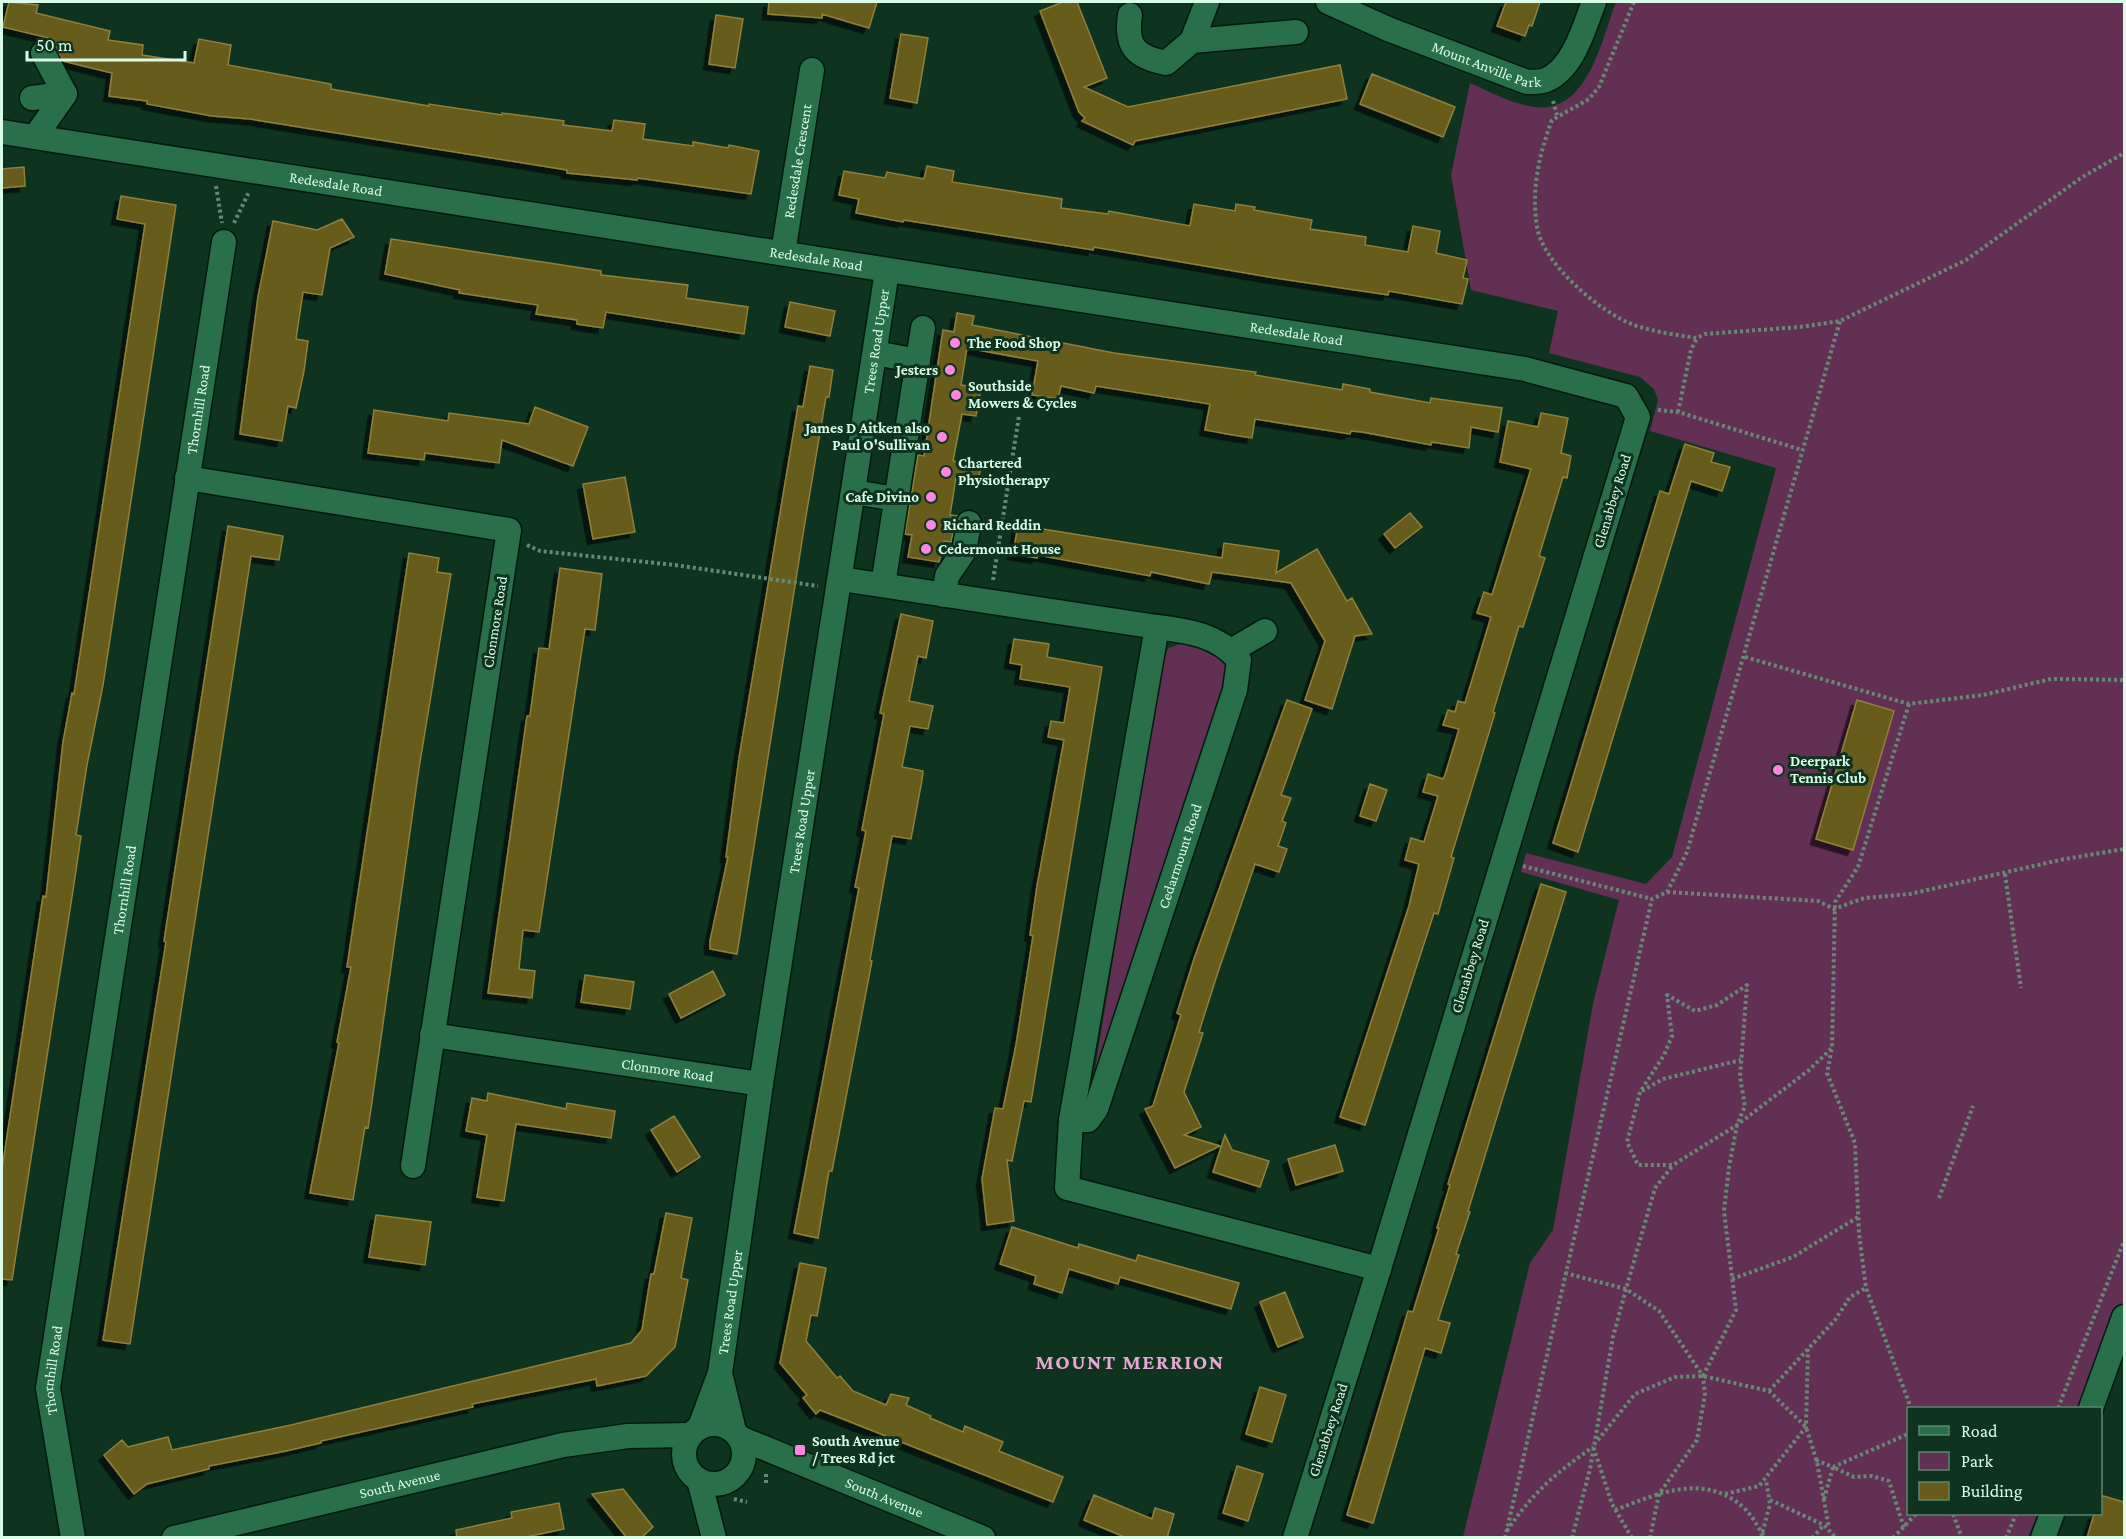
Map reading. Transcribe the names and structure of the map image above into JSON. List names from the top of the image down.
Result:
{
  "streets": {
    "street": [
      "Mount Anville Park",
      "Redesdale Crescent",
      "Redesdale Road",
      "Trees Road Upper",
      "Thornhill Road",
      "Glenabbey Road",
      "Clonmore Road",
      "Cedarmount Road",
      "South Avenue"
    ]
  },
  "crossings": [
    ["Redesdale Crescent", "Redesdale Road"],
    ["Redesdale Road", "Trees Road Upper"],
    ["Redesdale Road", "Glenabbey Road"],
    ["Trees Road Upper", "Clonmore Road"]
  ],
  "districts": ["MOUNT MERRION"],
  "places": {
    "other": [
      "The Food Shop",
      "Jesters",
      "Southside Mowers & Cycles",
      "James D Aitken also Paul O'Sullivan",
      "Chartered Physiotherapy",
      "Cafe Divino",
      "Richard Reddin",
      "Cedermount House",
      "Deerpark Tennis Club"
    ],
    "transit": ["South Avenue / Trees Rd jct"]
  },
  "legend": ["Road", "Park", "Building"],
  "scale_bar": "50 m"
}
